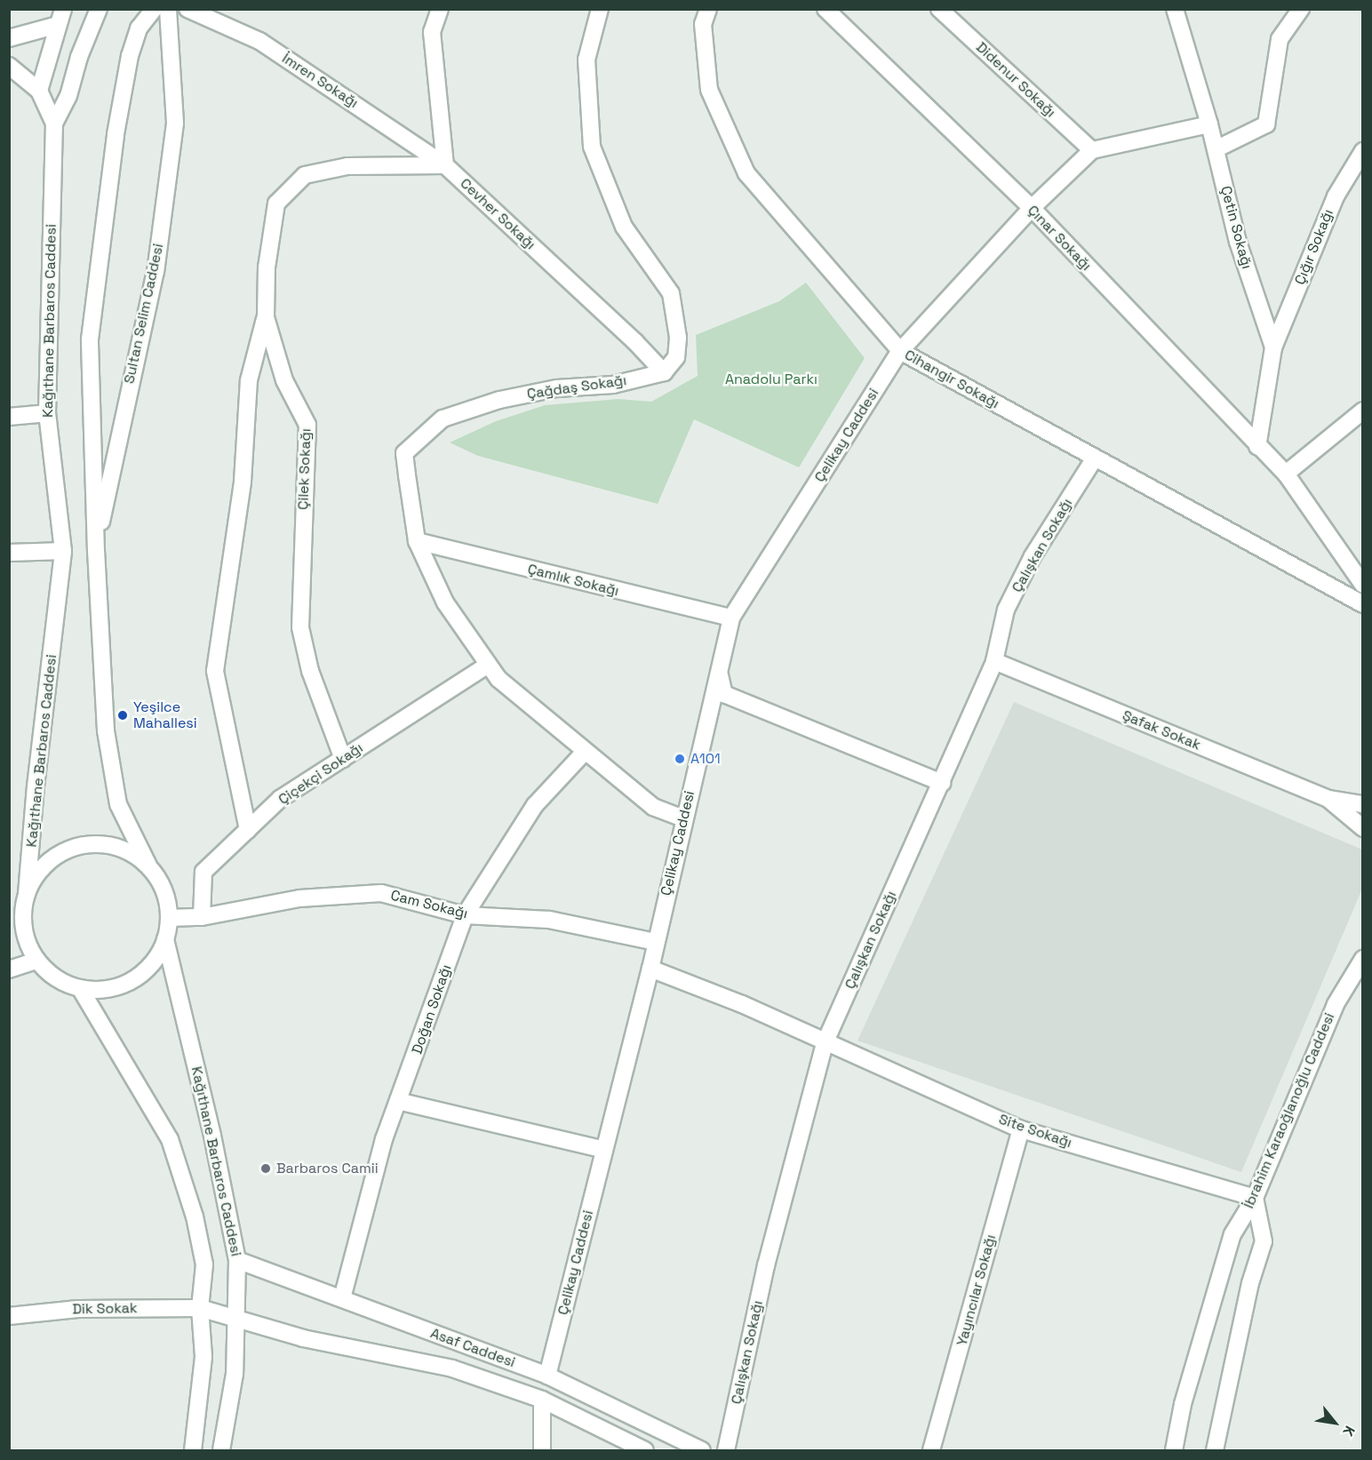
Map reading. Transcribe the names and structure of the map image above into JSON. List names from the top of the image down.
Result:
{
  "streets": {
    "street": [
      "Didenur Sokağı",
      "İmren Sokağı",
      "Cevher Sokağı",
      "Çetin Sokağı",
      "Çınar Sokağı",
      "Çığır Sokağı",
      "Sultan Selim Caddesi",
      "Kağıthane Barbaros Caddesi",
      "Cihangir Sokağı",
      "Çağdaş Sokağı",
      "Çelikay Caddesi",
      "Çilek Sokağı",
      "Çalışkan Sokağı",
      "Çamlık Sokağı",
      "Şafak Sokak",
      "Çiçekçi Sokağı",
      "Cam Sokağı",
      "Doğan Sokağı",
      "İbrahim Karaoğlanoğlu Caddesi",
      "Site Sokağı",
      "Yayıncılar Sokağı",
      "Dik Sokak",
      "Asaf Caddesi"
    ]
  },
  "crossings": [
    ["Didenur Sokağı", "Çelikay Caddesi"],
    ["İmren Sokağı", "Cevher Sokağı"],
    ["İmren Sokağı", "Çilek Sokağı"],
    ["Cevher Sokağı", "Çağdaş Sokağı"],
    ["Cevher Sokağı", "Çilek Sokağı"],
    ["Çetin Sokağı", "Çınar Sokağı"],
    ["Çetin Sokağı", "Çığır Sokağı"],
    ["Çınar Sokağı", "Çelikay Caddesi"],
    ["Kağıthane Barbaros Caddesi", "Dik Sokak"],
    ["Kağıthane Barbaros Caddesi", "Asaf Caddesi"],
    ["Cihangir Sokağı", "Çelikay Caddesi"],
    ["Cihangir Sokağı", "Çalışkan Sokağı"],
    ["Çağdaş Sokağı", "Çelikay Caddesi"],
    ["Çağdaş Sokağı", "Çamlık Sokağı"],
    ["Çağdaş Sokağı", "Çiçekçi Sokağı"],
    ["Çağdaş Sokağı", "Doğan Sokağı"],
    ["Çelikay Caddesi", "Çamlık Sokağı"],
    ["Çelikay Caddesi", "Cam Sokağı"],
    ["Çelikay Caddesi", "Asaf Caddesi"],
    ["Çilek Sokağı", "Çiçekçi Sokağı"],
    ["Çalışkan Sokağı", "Şafak Sokak"],
    ["Çalışkan Sokağı", "Site Sokağı"],
    ["Çiçekçi Sokağı", "Cam Sokağı"],
    ["Cam Sokağı", "Doğan Sokağı"],
    ["Doğan Sokağı", "Asaf Caddesi"],
    ["İbrahim Karaoğlanoğlu Caddesi", "Site Sokağı"],
    ["Site Sokağı", "Yayıncılar Sokağı"],
    ["Dik Sokak", "Asaf Caddesi"]
  ],
  "parks": ["Anadolu Parkı"],
  "places": ["Yeşilce Mahallesi", "A101", "Barbaros Camii"],
  "north": "bottom right"
}
